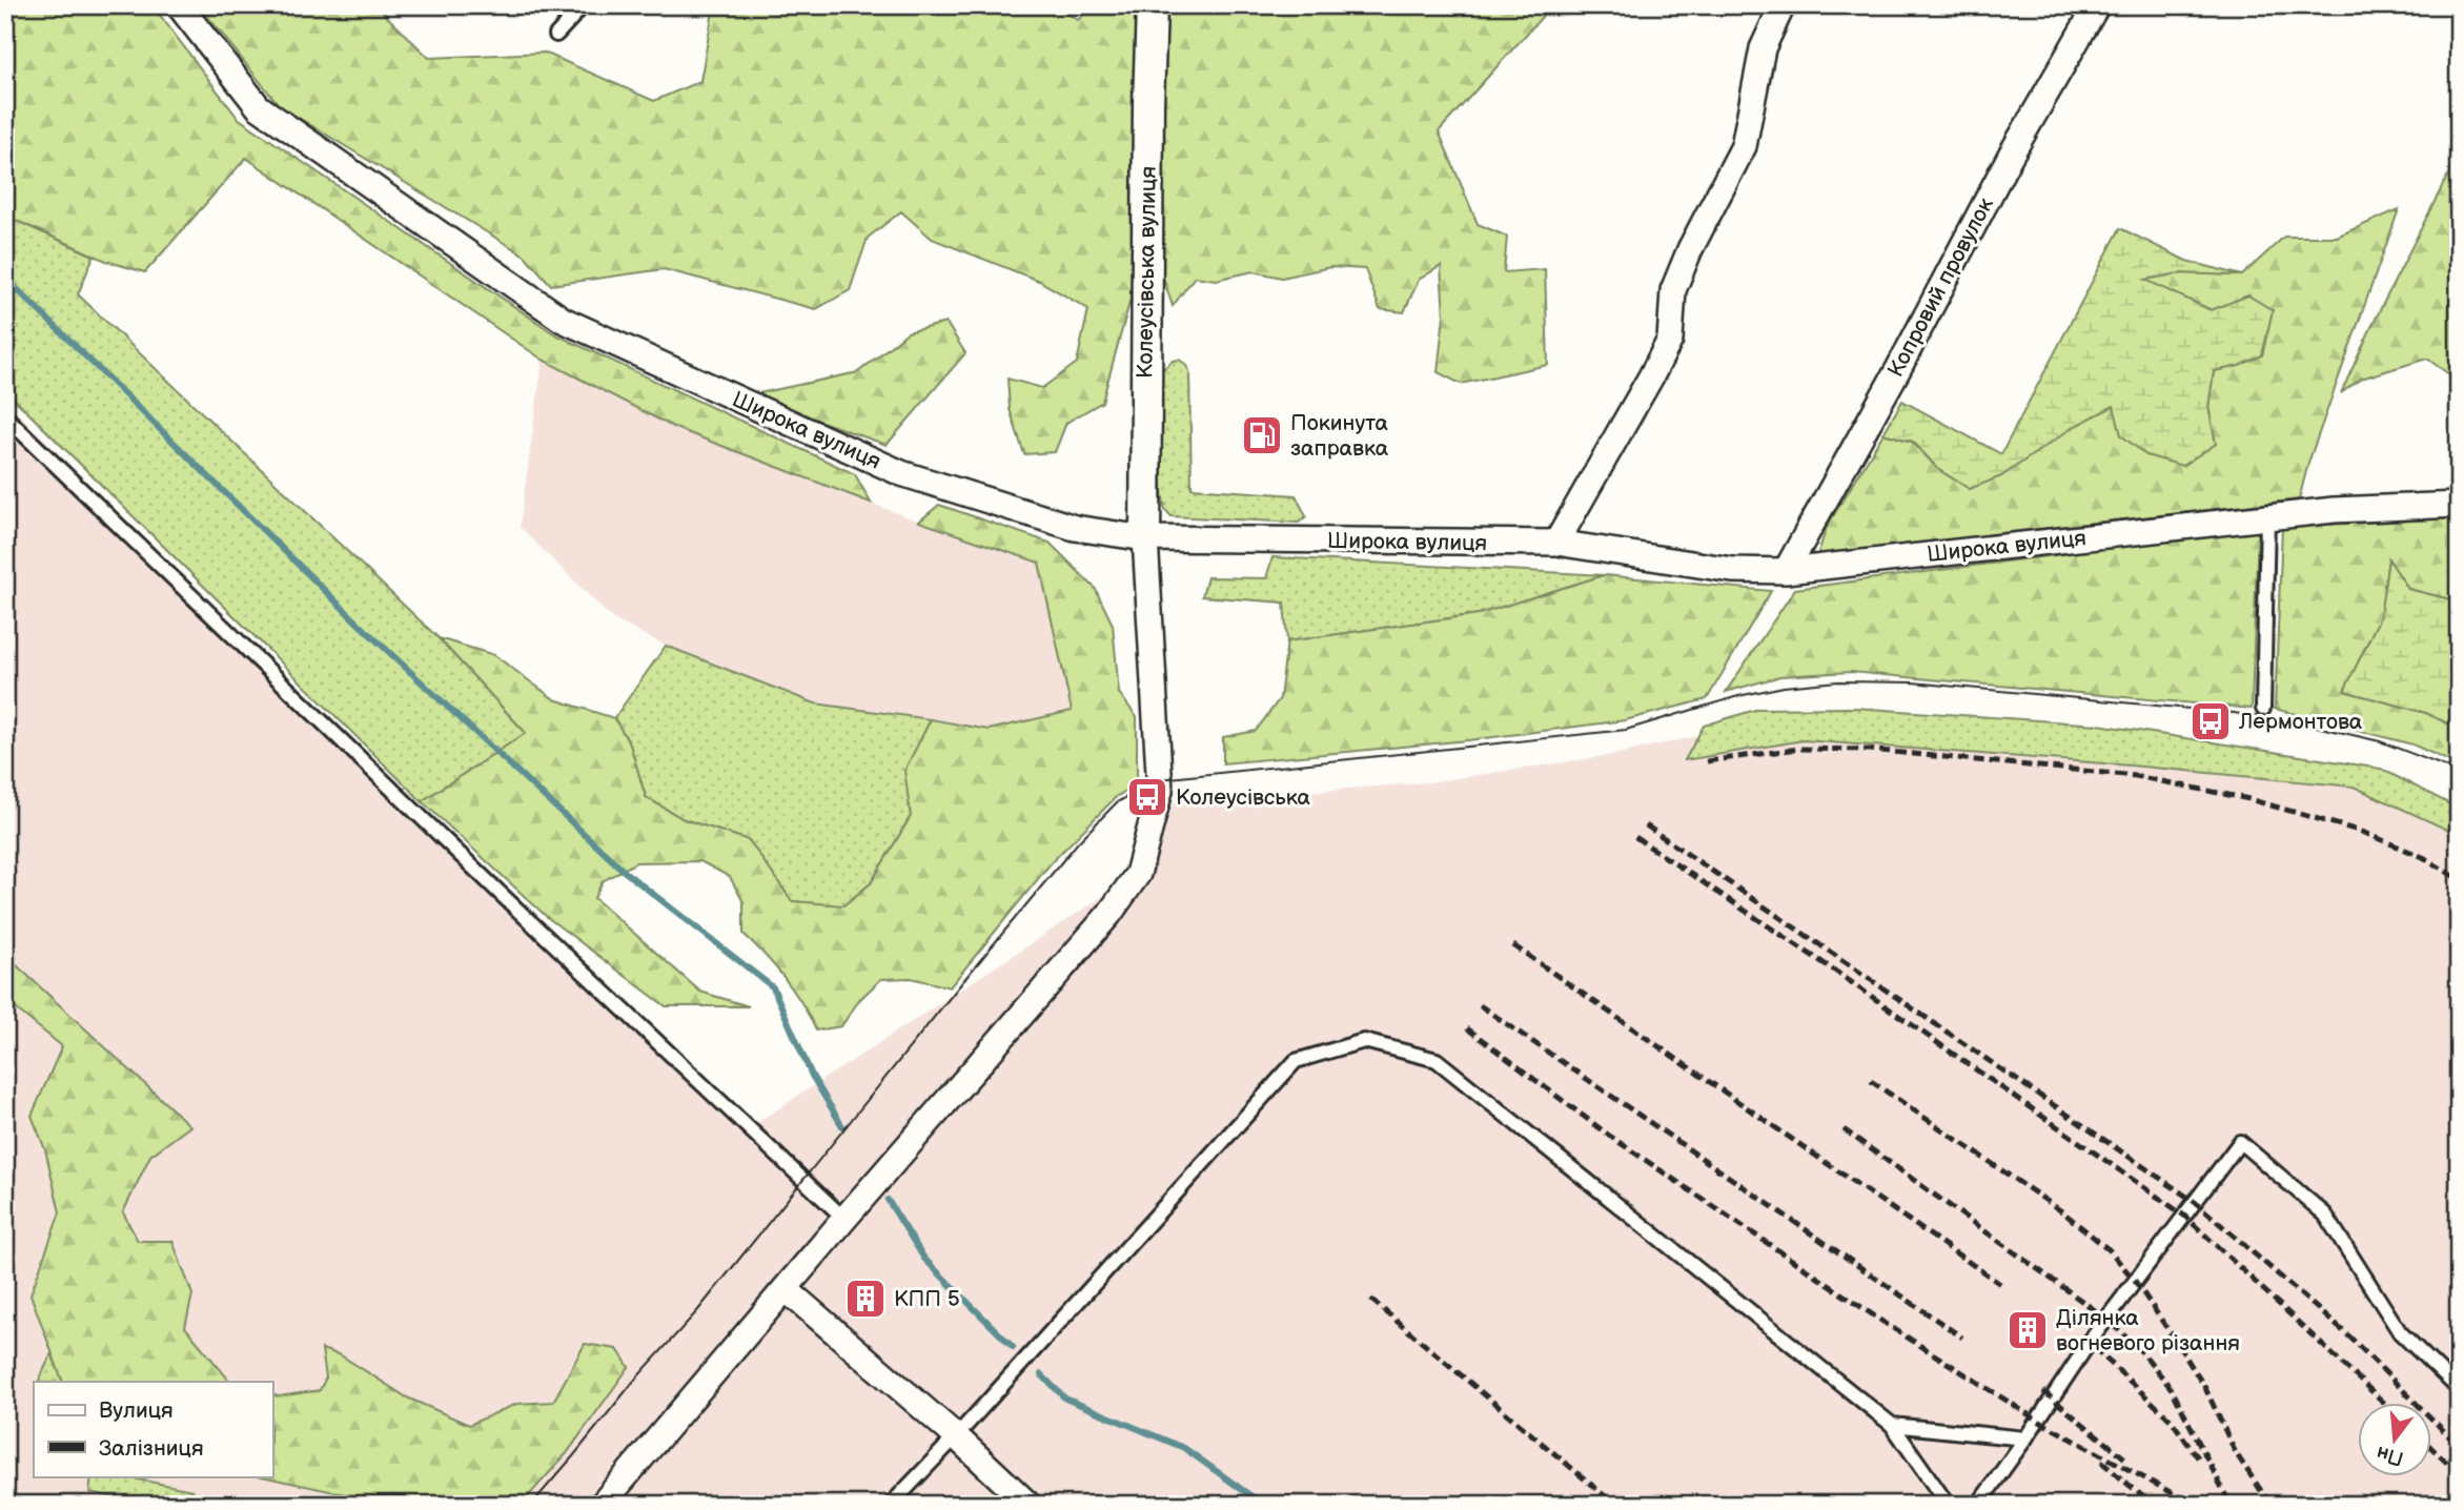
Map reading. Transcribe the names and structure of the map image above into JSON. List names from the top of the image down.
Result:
{
  "streets": {
    "street": ["Колеусівська вулиця", "Копровий провулок", "Широка вулиця"]
  },
  "crossings": [
    ["Колеусівська вулиця", "Широка вулиця"],
    ["Копровий провулок", "Широка вулиця"]
  ],
  "places": {
    "fuel station": ["Покинута заправка"],
    "bus stop": ["Лермонтова", "Колеусівська"],
    "building": ["КПП 5", "Ділянка вогневого різання"]
  },
  "legend": ["Вулиця", "Залізниця"],
  "north": "bottom"
}
